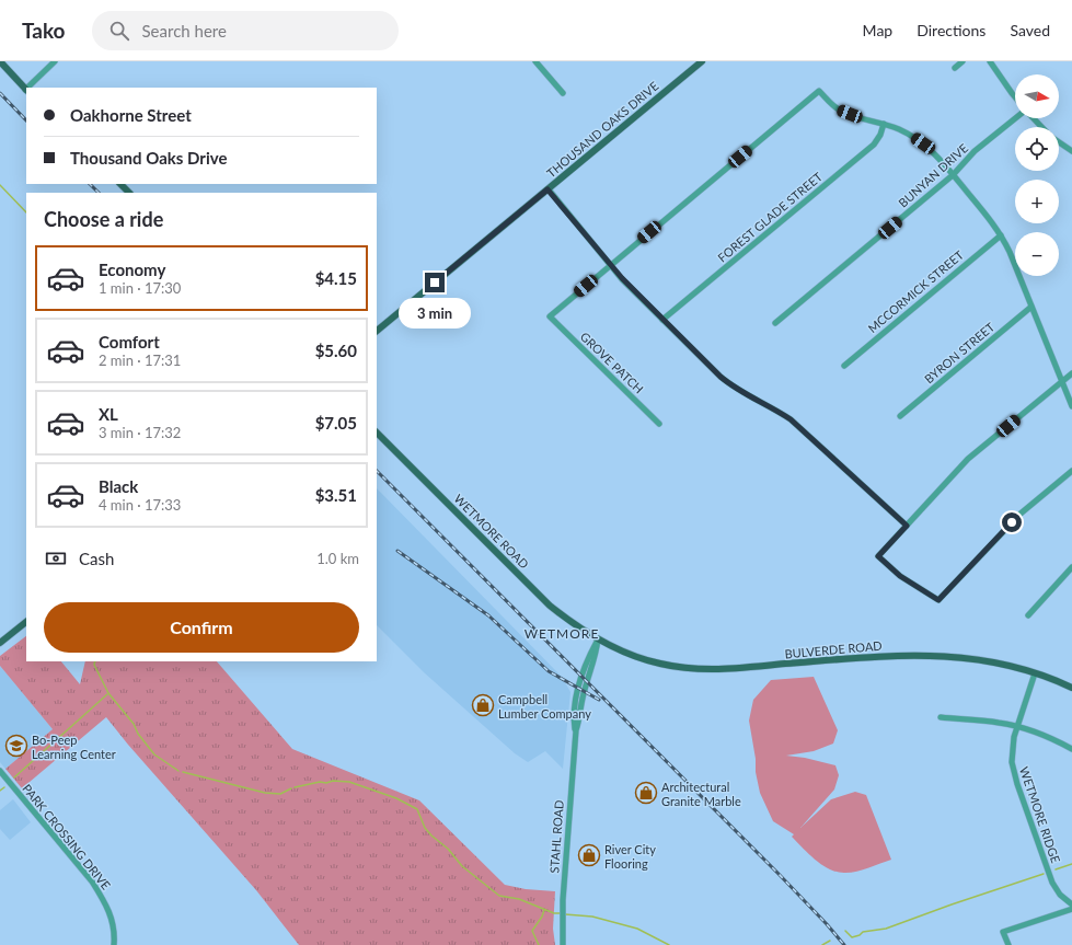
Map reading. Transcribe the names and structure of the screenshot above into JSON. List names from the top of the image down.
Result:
{
  "streets": {
    "main road": ["THOUSAND OAKS DRIVE", "WETMORE ROAD", "BULVERDE ROAD"],
    "street": [
      "BUNYAN DRIVE",
      "FOREST GLADE STREET",
      "MCCORMICK STREET",
      "BYRON STREET",
      "GROVE PATCH",
      "WETMORE RIDGE",
      "PARK CROSSING DRIVE",
      "STAHL ROAD"
    ]
  },
  "crossings": [
    ["WETMORE ROAD", "BULVERDE ROAD"],
    ["WETMORE ROAD", "STAHL ROAD"],
    ["BULVERDE ROAD", "WETMORE RIDGE"],
    ["BULVERDE ROAD", "STAHL ROAD"]
  ],
  "districts": ["WETMORE"],
  "places": {
    "shop": ["Campbell Lumber Company", "Architectural Granite Marble", "River City Flooring"],
    "school or university": ["Bo-Peep Learning Center"]
  },
  "north": "right",
  "page": {
    "header": "Tako",
    "search": "Search here",
    "nav": ["Map", "Directions", "Saved"],
    "map_buttons": ["+", "−"],
    "banner": ["Oakhorne Street", "Thousand Oaks Drive"],
    "heading": "Choose a ride",
    "list": [
      {
        "name": "Economy",
        "note": "1 min · 17:30",
        "value": "$4.15"
      },
      {
        "name": "Comfort",
        "note": "2 min · 17:31",
        "value": "$5.60"
      },
      {
        "name": "XL",
        "note": "3 min · 17:32",
        "value": "$7.05"
      },
      {
        "name": "Black",
        "note": "4 min · 17:33",
        "value": "$3.51"
      }
    ],
    "bubble": "3 min",
    "pay": ["Cash", "1.0 km"],
    "buttons": "Confirm"
  }
}
